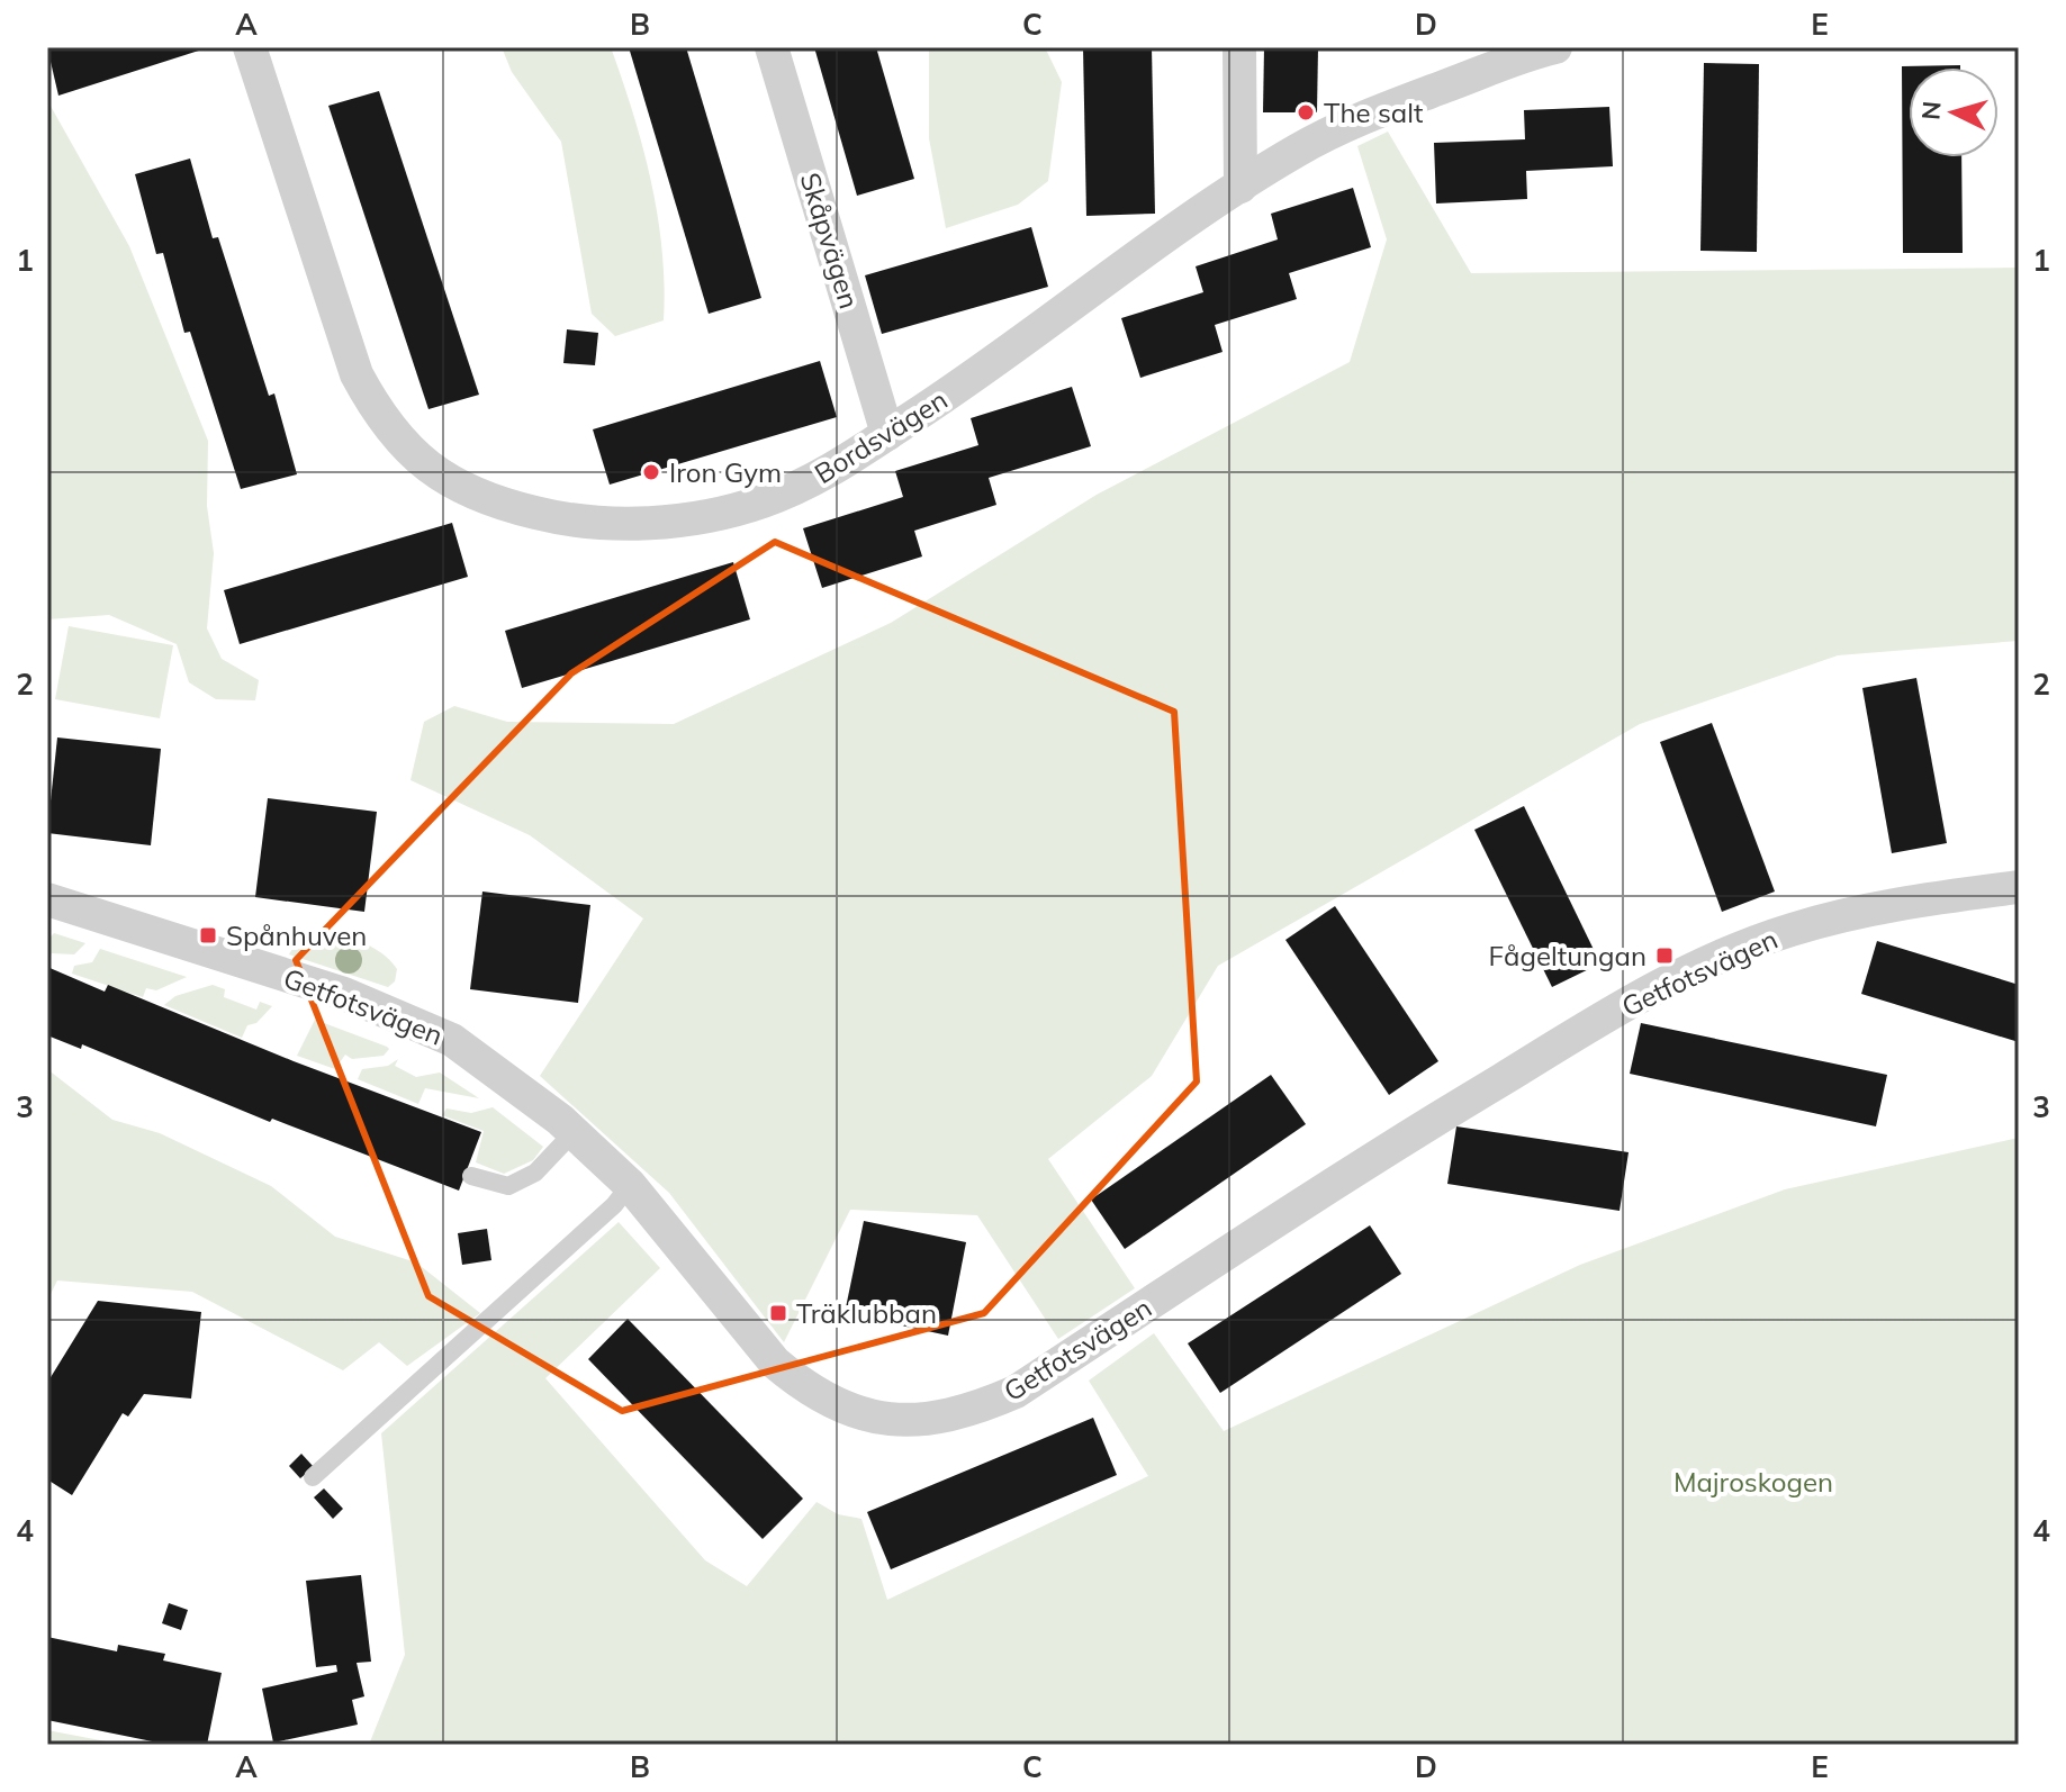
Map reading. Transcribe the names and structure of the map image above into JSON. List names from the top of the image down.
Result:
{
  "streets": {
    "street": ["Skåpvägen", "Bordsvägen", "Getfotsvägen"]
  },
  "crossings": [
    ["Skåpvägen", "Bordsvägen"]
  ],
  "parks": ["Majroskogen"],
  "places": {
    "other": ["The salt", "Iron Gym"],
    "transit": ["Spånhuven", "Fågeltungan", "Träklubban"]
  },
  "north": "left",
  "grid": {
    "columns": [
      "A",
      "B",
      "C",
      "D",
      "E"
    ],
    "rows": [
      "1",
      "2",
      "3",
      "4"
    ]
  }
}
